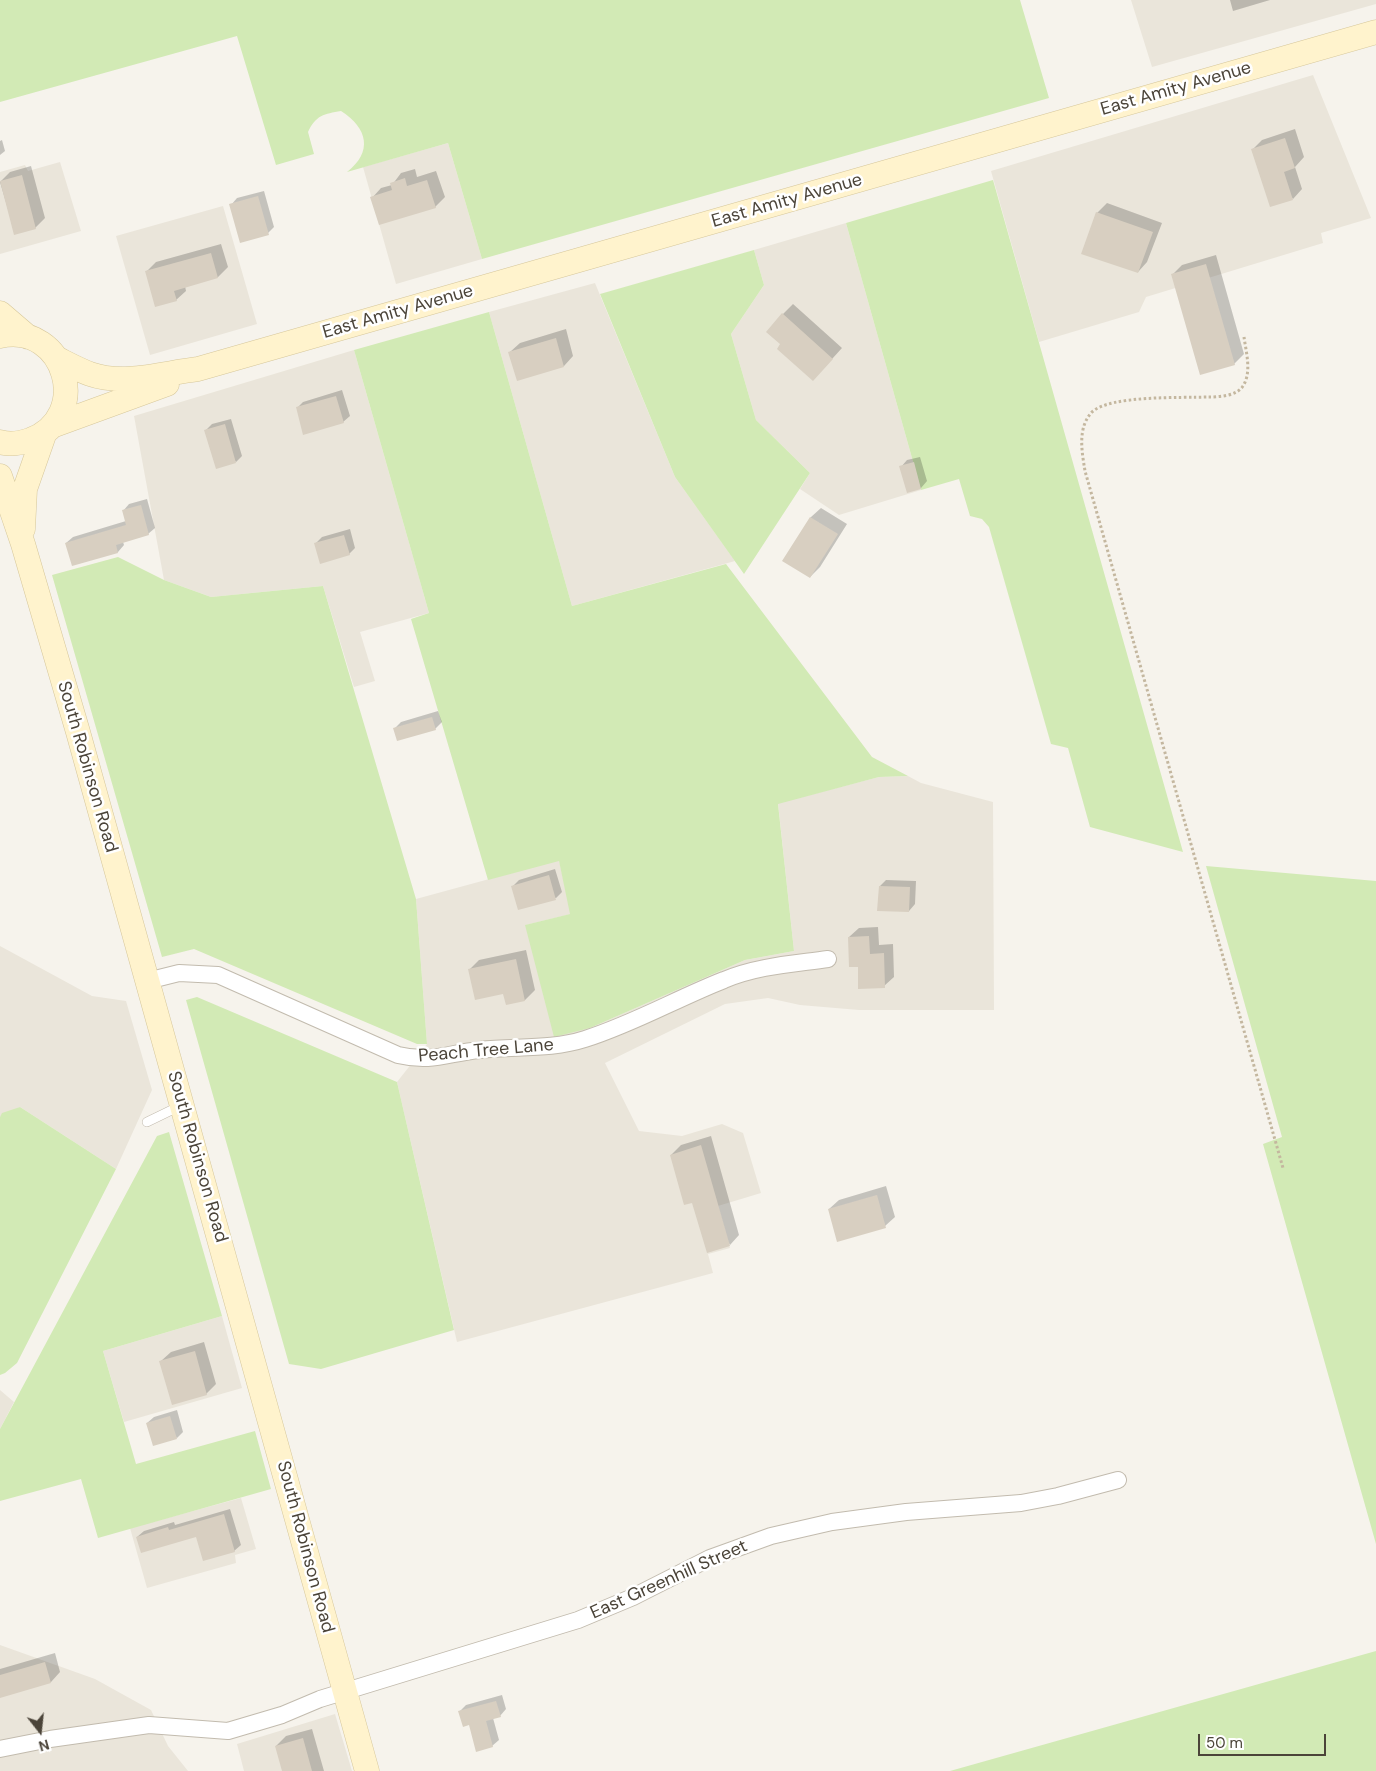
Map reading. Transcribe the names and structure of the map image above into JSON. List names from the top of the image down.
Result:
{
  "streets": {
    "main road": ["East Amity Avenue", "South Robinson Road"],
    "street": ["Peach Tree Lane", "East Greenhill Street"]
  },
  "crossings": [
    ["East Amity Avenue", "South Robinson Road"],
    ["South Robinson Road", "Peach Tree Lane"],
    ["South Robinson Road", "East Greenhill Street"]
  ],
  "scale_bar": "50 m",
  "north": "bottom"
}
